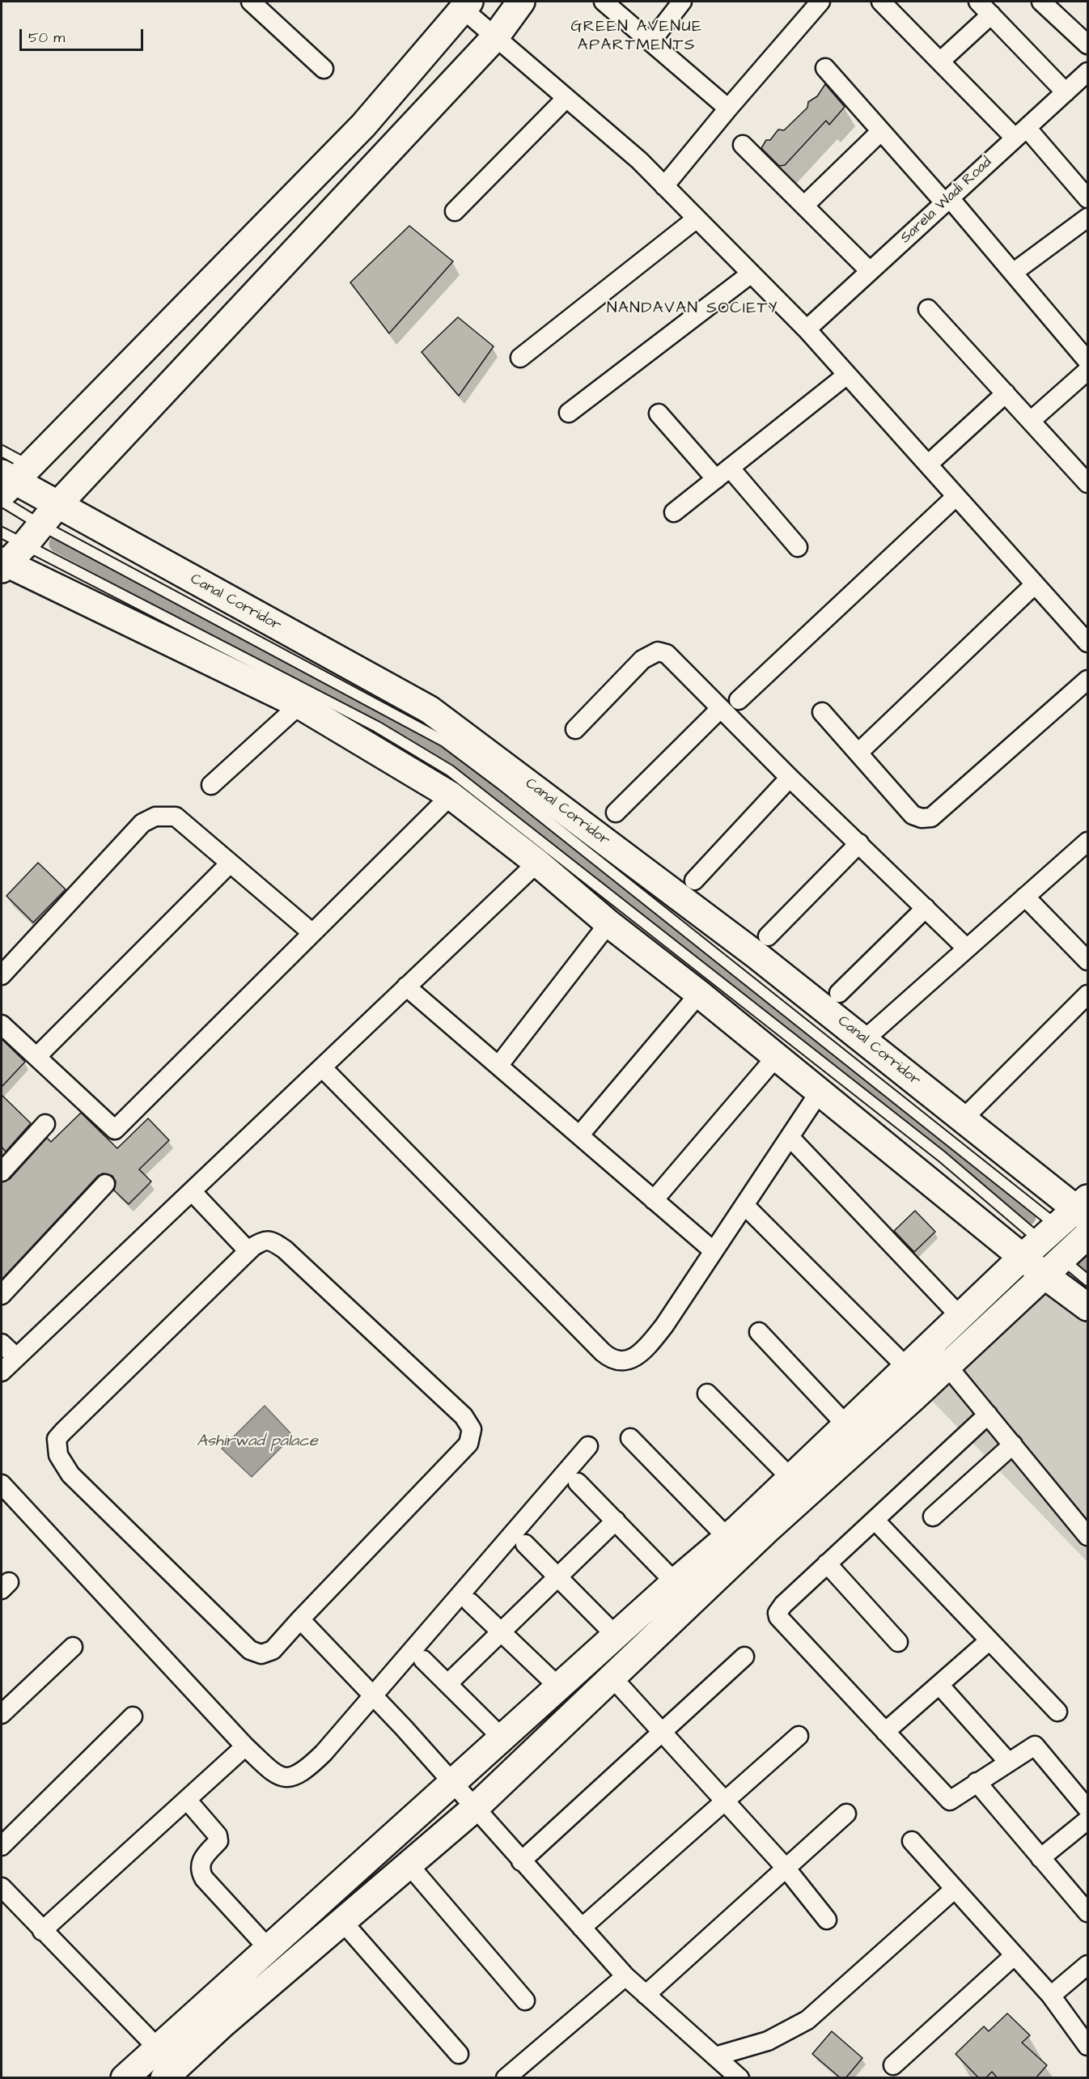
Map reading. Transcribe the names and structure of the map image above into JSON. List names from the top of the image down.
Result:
{
  "streets": {
    "street": ["Sarela Wadi Road", "Canal Corridor"]
  },
  "districts": ["GREEN AVENUE APARTMENTS", "NANDAVAN SOCIETY"],
  "water": ["Ashirwad palace"],
  "scale_bar": "50 m"
}
